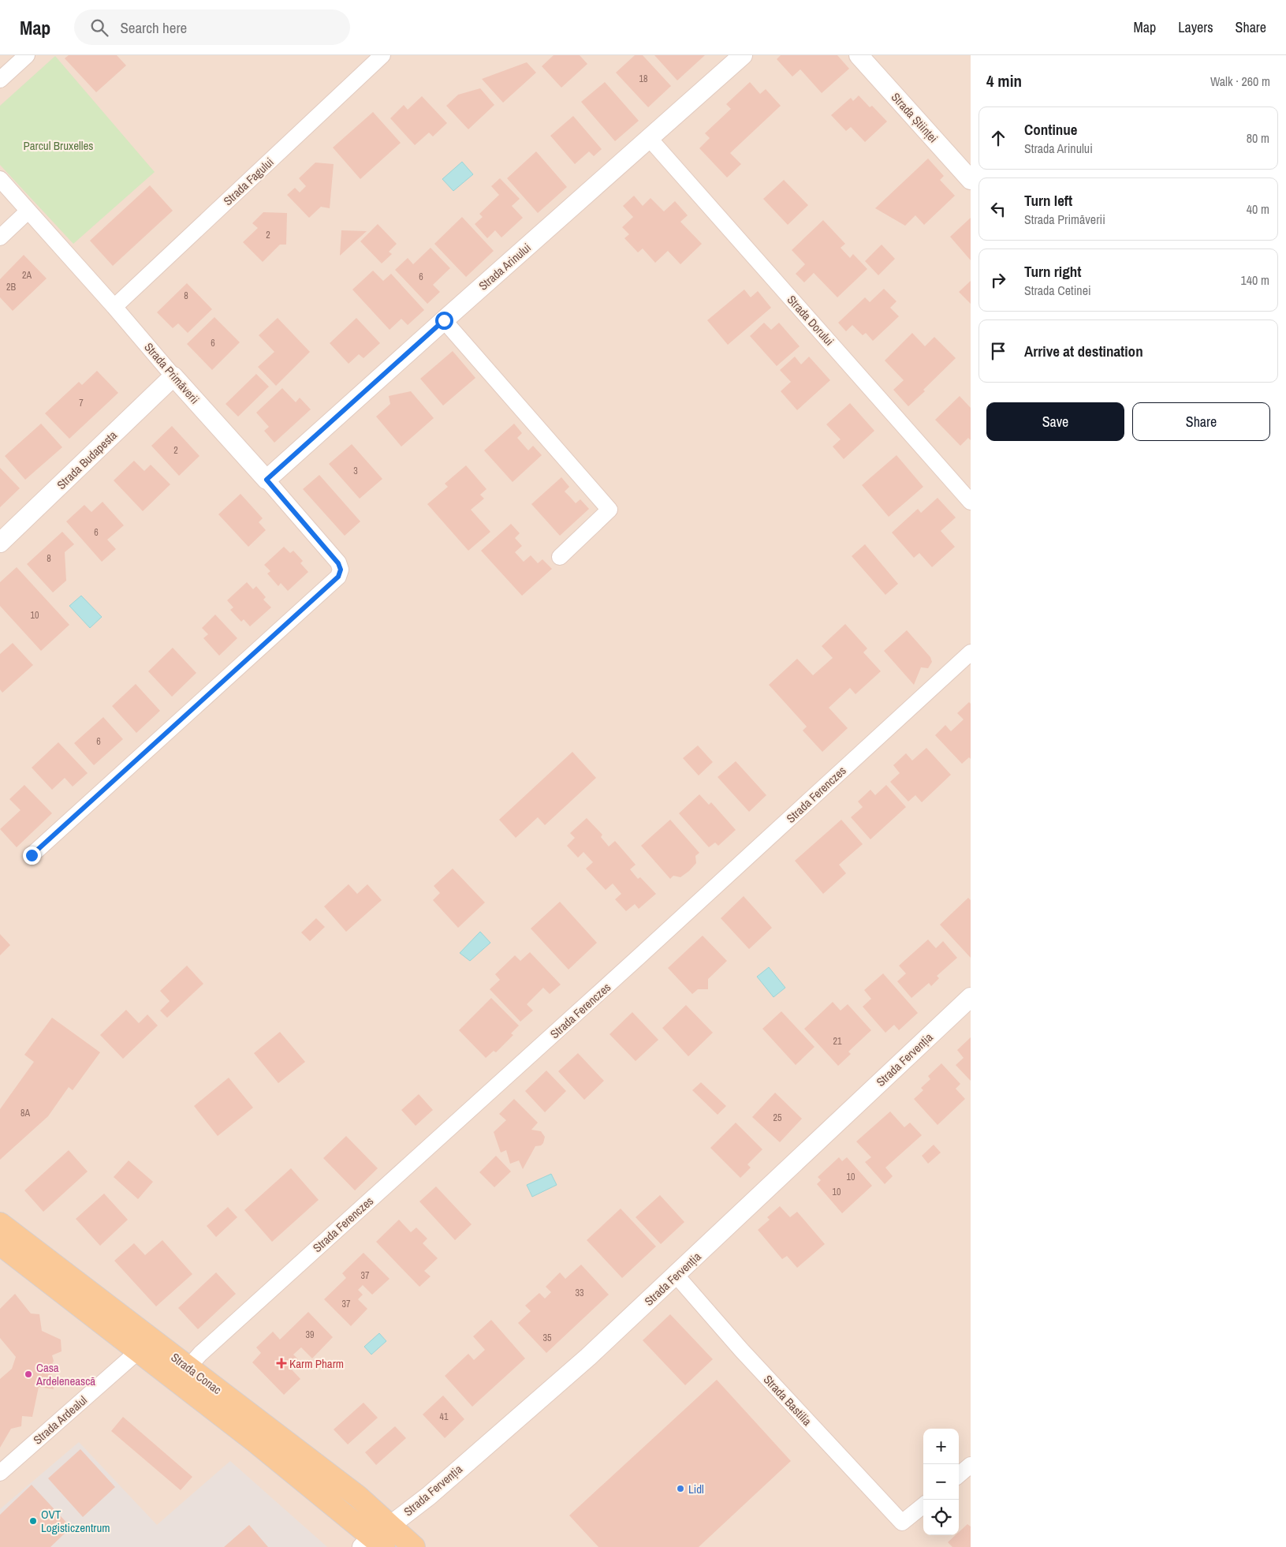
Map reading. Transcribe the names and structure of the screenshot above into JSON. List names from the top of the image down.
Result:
{
  "streets": {
    "main road": ["Strada Conac"],
    "street": [
      "Strada Științei",
      "Strada Fagului",
      "Strada Arinului",
      "Strada Dorului",
      "Strada Primăverii",
      "Strada Budapesta",
      "Strada Ferenczes",
      "Strada Fervenția",
      "Strada Bastilia",
      "Strada Ardealul"
    ]
  },
  "crossings": [
    ["Strada Fagului", "Strada Primăverii"],
    ["Strada Arinului", "Strada Dorului"],
    ["Strada Arinului", "Strada Primăverii"],
    ["Strada Primăverii", "Strada Budapesta"],
    ["Strada Ferenczes", "Strada Conac"],
    ["Strada Fervenția", "Strada Conac"],
    ["Strada Fervenția", "Strada Bastilia"],
    ["Strada Conac", "Strada Ardealul"]
  ],
  "parks": ["Parcul Bruxelles"],
  "places": {
    "health": ["Karm Pharm"],
    "other": ["Casa Ardelenească", "Lidl", "OVT Logisticzentrum"]
  },
  "house_numbers": [
    "18",
    "2",
    "2A",
    "6",
    "2B",
    "8",
    "6",
    "7",
    "2",
    "3",
    "6",
    "8",
    "10",
    "6",
    "21",
    "8A",
    "25",
    "10",
    "10",
    "37",
    "33",
    "37",
    "39",
    "35",
    "41"
  ],
  "page": {
    "header": "Map",
    "search": "Search here",
    "nav": ["Map", "Layers", "Share"],
    "heading": ["4 min", "Walk · 260 m"],
    "list": [
      ["Continue", "Strada Arinului", "80 m"],
      ["Turn left", "Strada Primăverii", "40 m"],
      ["Turn right", "Strada Cetinei", "140 m"],
      "Arrive at destination"
    ],
    "buttons": ["Save", "Share"],
    "map_buttons": ["+", "−"]
  }
}
